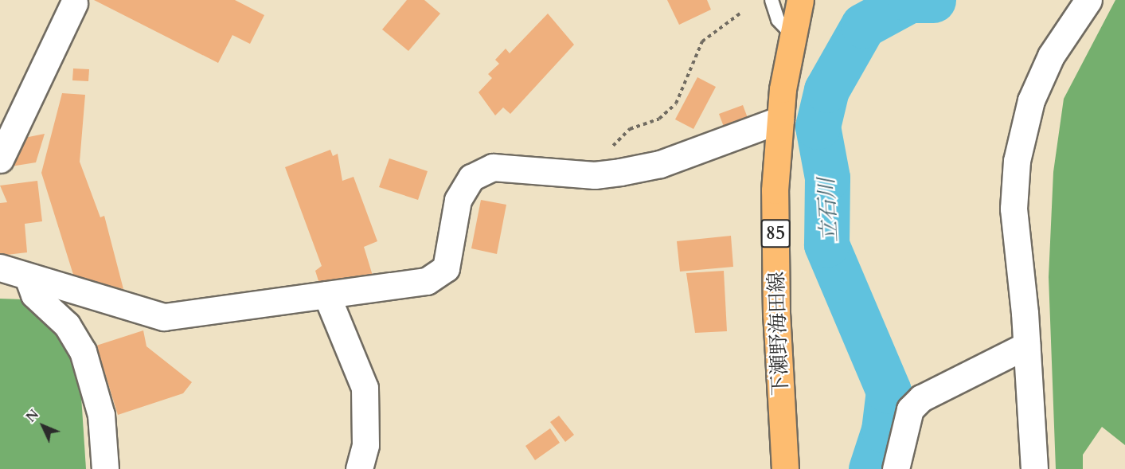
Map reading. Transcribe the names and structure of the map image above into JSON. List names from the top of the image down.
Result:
{
  "streets": {
    "main road": ["85", "下瀬野海田線"]
  },
  "water": ["立石川"],
  "north": "top left"
}
